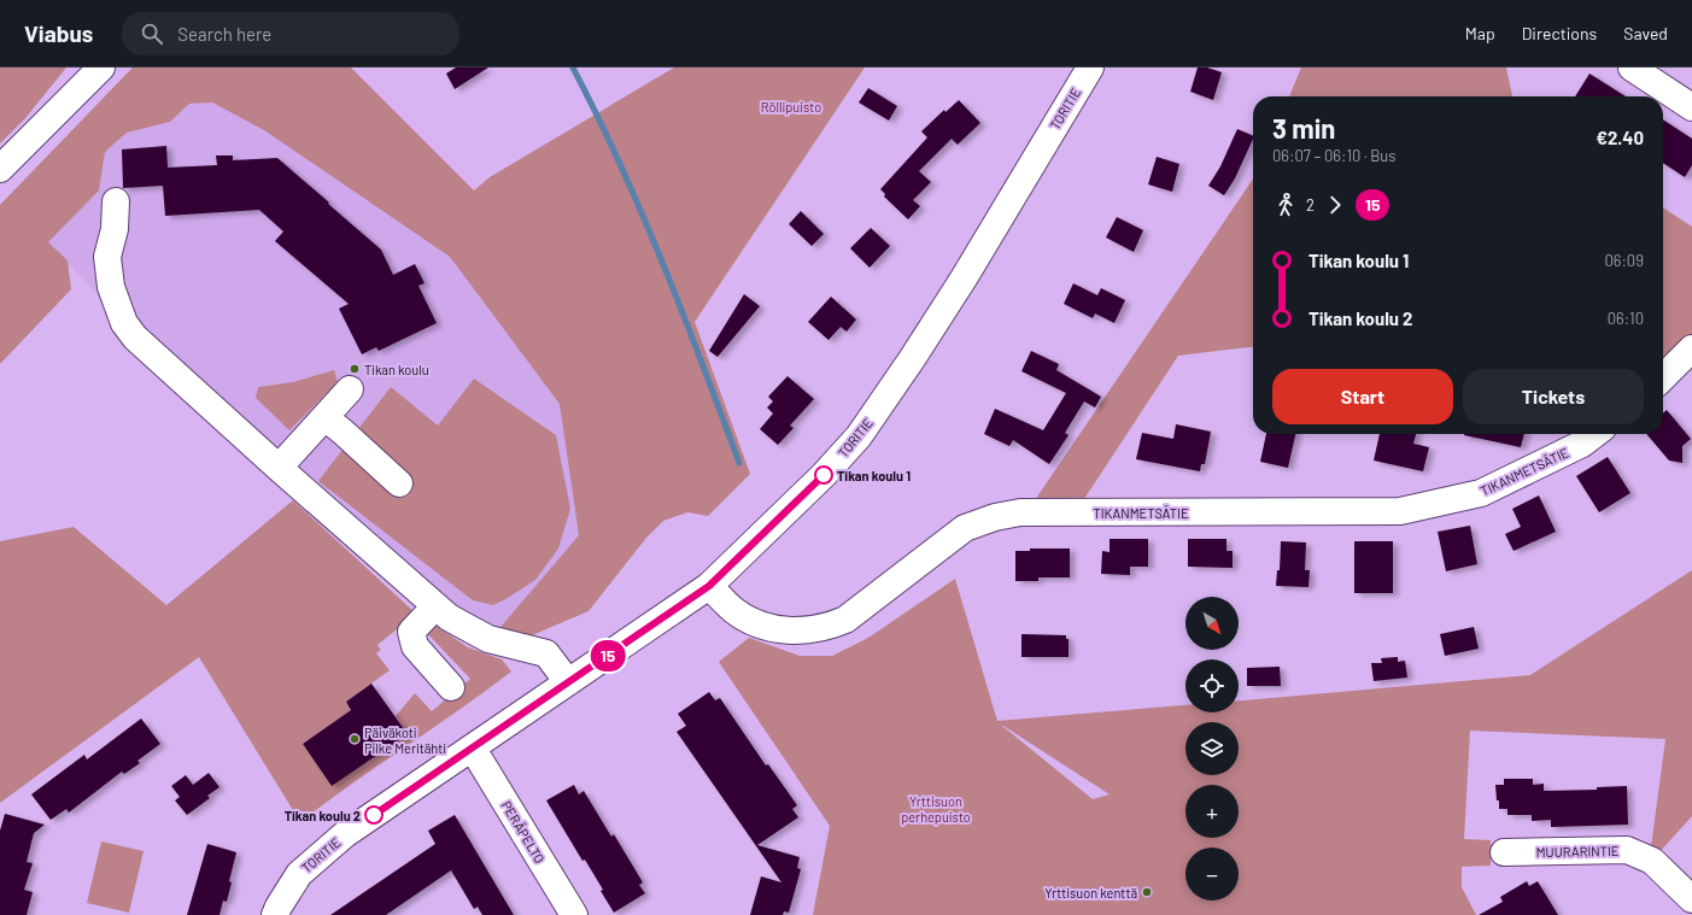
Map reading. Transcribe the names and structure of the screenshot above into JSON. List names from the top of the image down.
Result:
{
  "streets": {
    "street": [
      "TORITIE",
      "TIKANMETSÄTIE",
      "PERÄPELTO",
      "MUURARINTIE"
    ]
  },
  "crossings": [
    ["TORITIE", "TIKANMETSÄTIE"],
    ["TORITIE", "PERÄPELTO"]
  ],
  "parks": ["Röllipuisto", "Yrttisuon perhepuisto"],
  "places": [
    "Tikan koulu",
    "Tikan koulu 1",
    "Päiväkoti Pilke Meritähti",
    "Tikan koulu 2",
    "Yrttisuon kenttä"
  ],
  "lines": ["bus line 15"],
  "north": "bottom right",
  "page": {
    "header": "Viabus",
    "search": "Search here",
    "nav": ["Map", "Directions", "Saved"],
    "on_map": "15",
    "heading": ["3 min", "06:07 – 06:10 · Bus", "€2.40"],
    "legs": ["2", "15"],
    "list": [
      {
        "name": "Tikan koulu 1",
        "value": "06:09"
      },
      {
        "name": "Tikan koulu 2",
        "value": "06:10"
      }
    ],
    "buttons": ["Start", "Tickets"],
    "map_buttons": ["+", "−"]
  }
}
